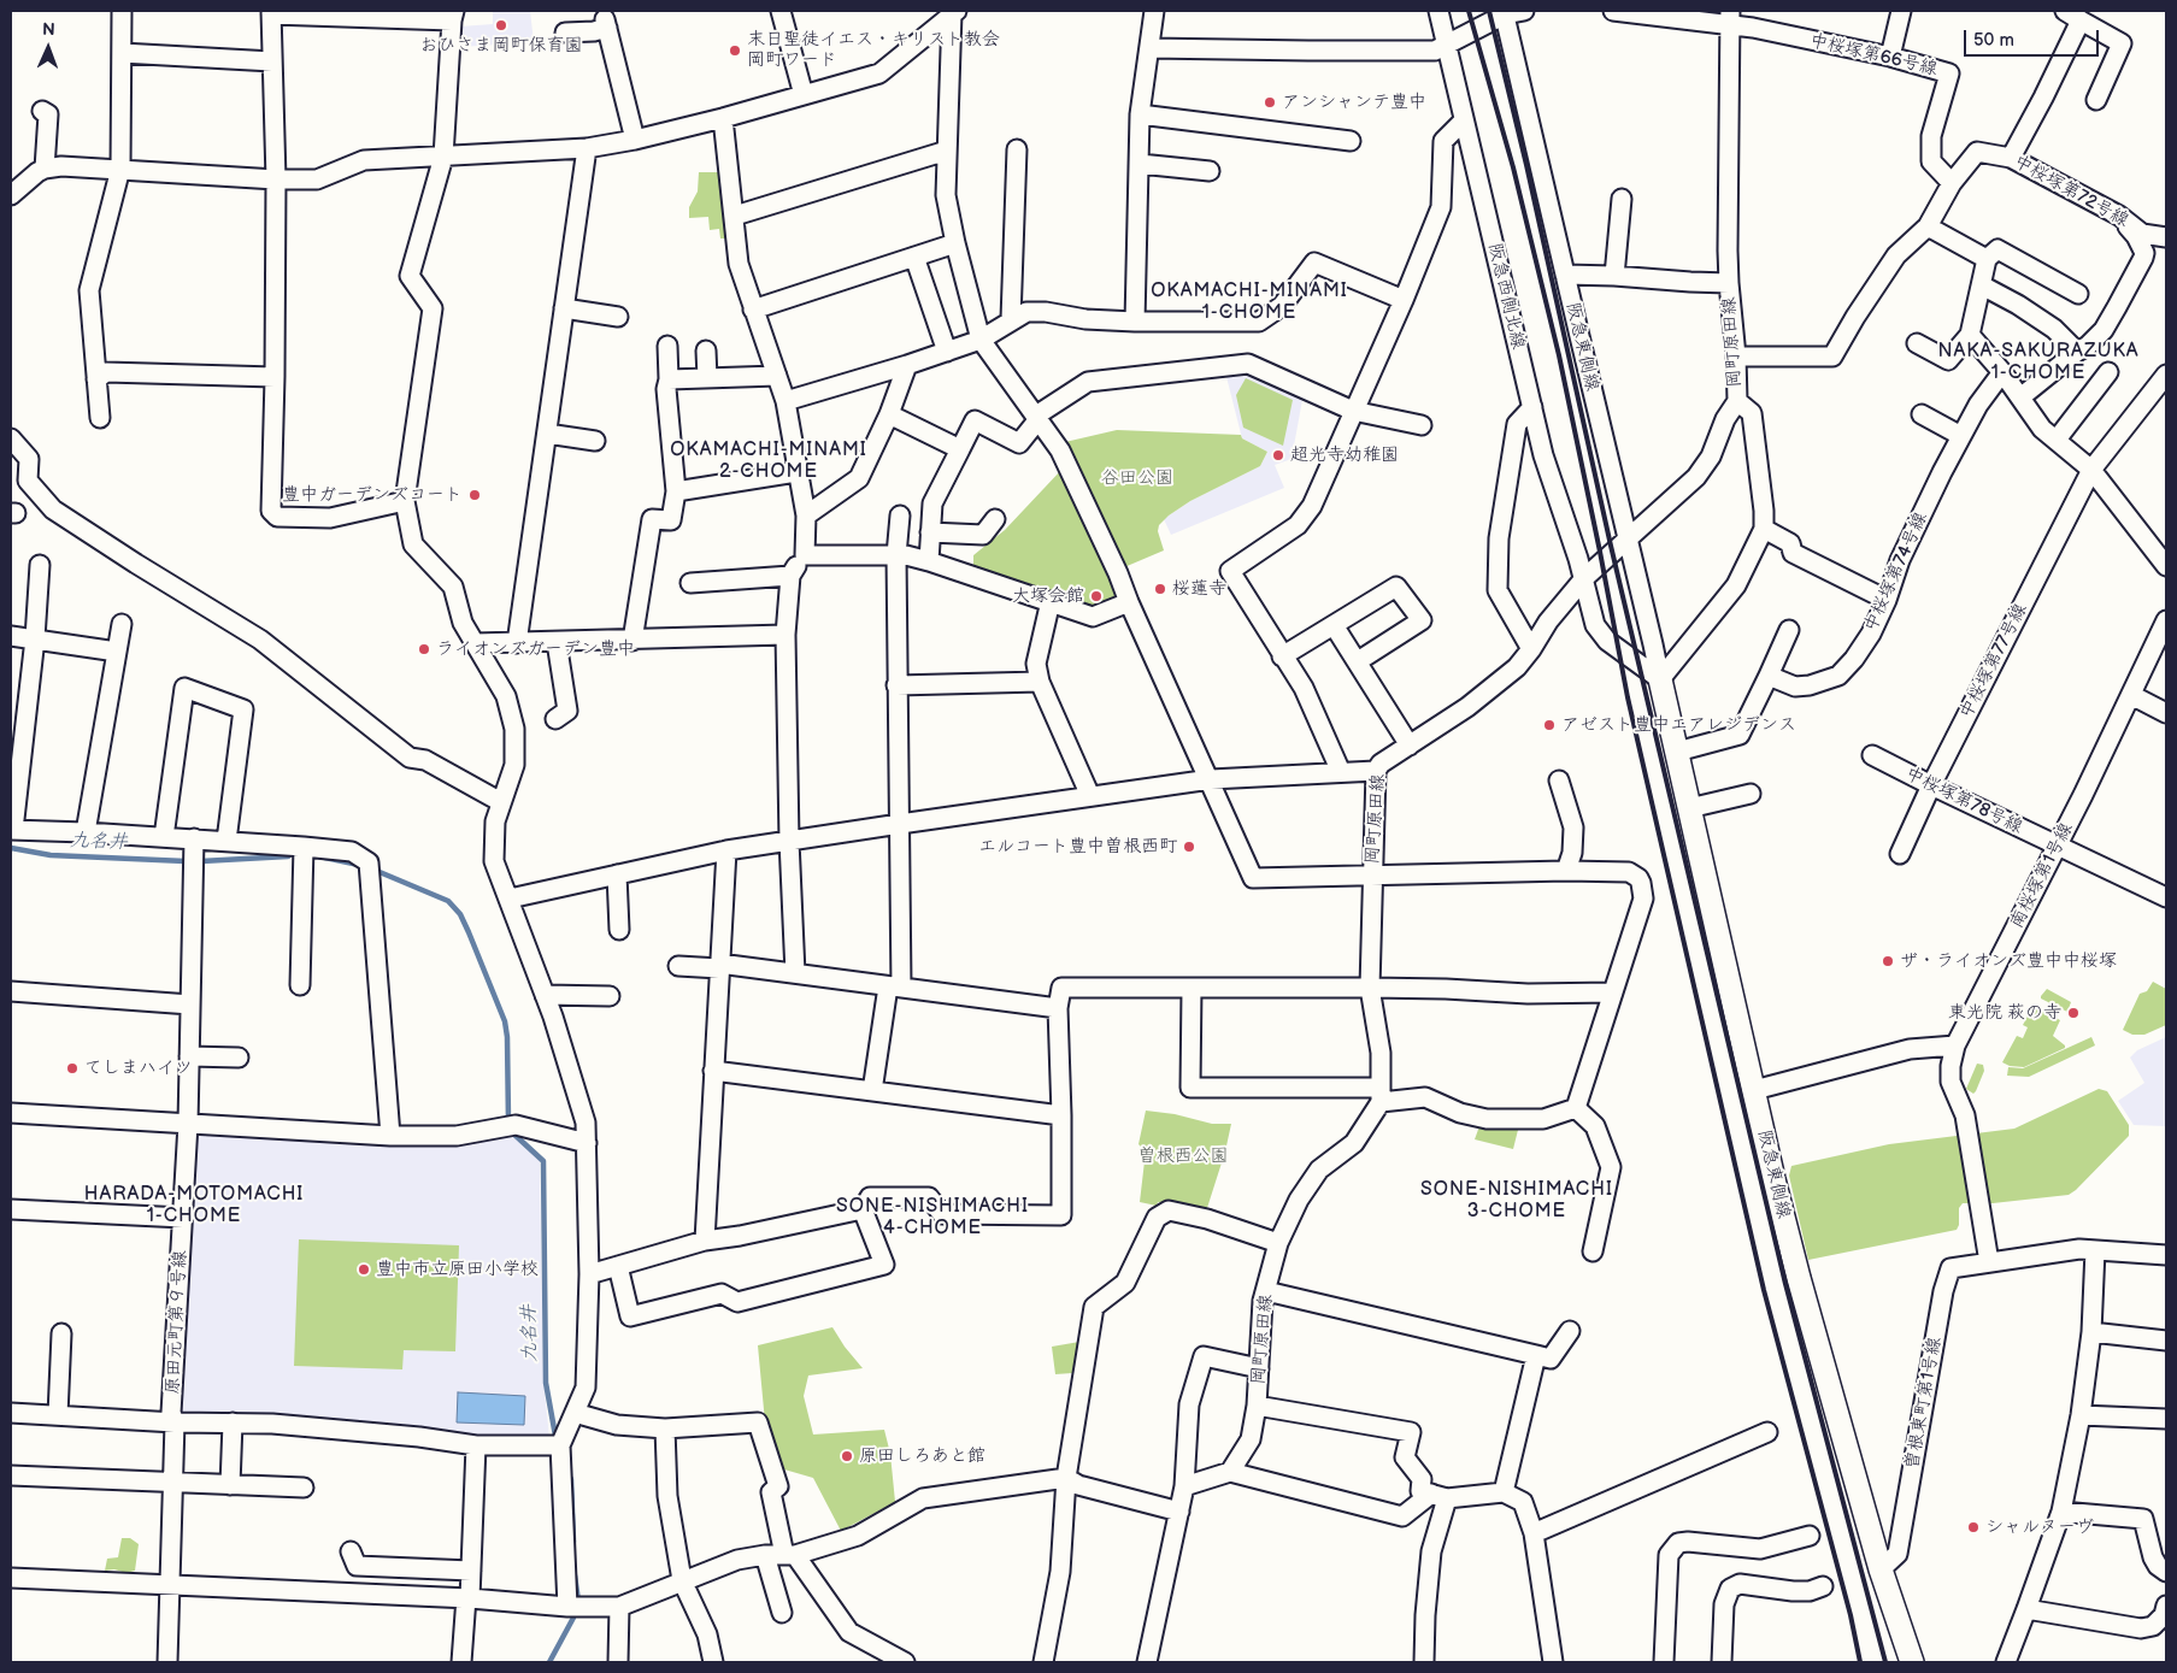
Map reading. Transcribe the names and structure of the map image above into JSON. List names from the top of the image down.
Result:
{
  "streets": {
    "street": [
      "中桜塚第66号線",
      "中桜塚第72号線",
      "阪急西側北線",
      "岡町原田線",
      "阪急東側線",
      "中桜塚第74号線",
      "中桜塚第77号線",
      "中桜塚第78号線",
      "南桜塚第1号線",
      "原田元町第９号線",
      "曽根東町第1号線"
    ]
  },
  "crossings": [
    ["中桜塚第66号線", "中桜塚第72号線"],
    ["中桜塚第66号線", "岡町原田線"],
    ["阪急西側北線", "岡町原田線"],
    ["岡町原田線", "阪急東側線"],
    ["阪急東側線", "曽根東町第1号線"],
    ["中桜塚第77号線", "中桜塚第78号線"],
    ["中桜塚第78号線", "南桜塚第1号線"],
    ["南桜塚第1号線", "曽根東町第1号線"]
  ],
  "districts": [
    "OKAMACHI-MINAMI 1-CHOME",
    "NAKA-SAKURAZUKA 1-CHOME",
    "OKAMACHI-MINAMI 2-CHOME",
    "SONE-NISHIMACHI 3-CHOME",
    "HARADA-MOTOMACHI 1-CHOME",
    "SONE-NISHIMACHI 4-CHOME"
  ],
  "water": ["九名井"],
  "parks": ["谷田公園", "曽根西公園"],
  "places": [
    "おひさま岡町保育園",
    "末日聖徒イエス・キリスト教会 岡町ワード",
    "アンシャンテ豊中",
    "超光寺幼稚園",
    "豊中ガーデンズコート",
    "桜蓮寺",
    "大塚会館",
    "ライオンズガーデン豊中",
    "アゼスト豊中エアレジデンス",
    "エルコート豊中曽根西町",
    "ザ・ライオンズ豊中中桜塚",
    "東光院 萩の寺",
    "てしまハイツ",
    "豊中市立原田小学校",
    "原田しろあと館",
    "シャルヌーヴ"
  ],
  "scale_bar": "50 m",
  "north": "top"
}
